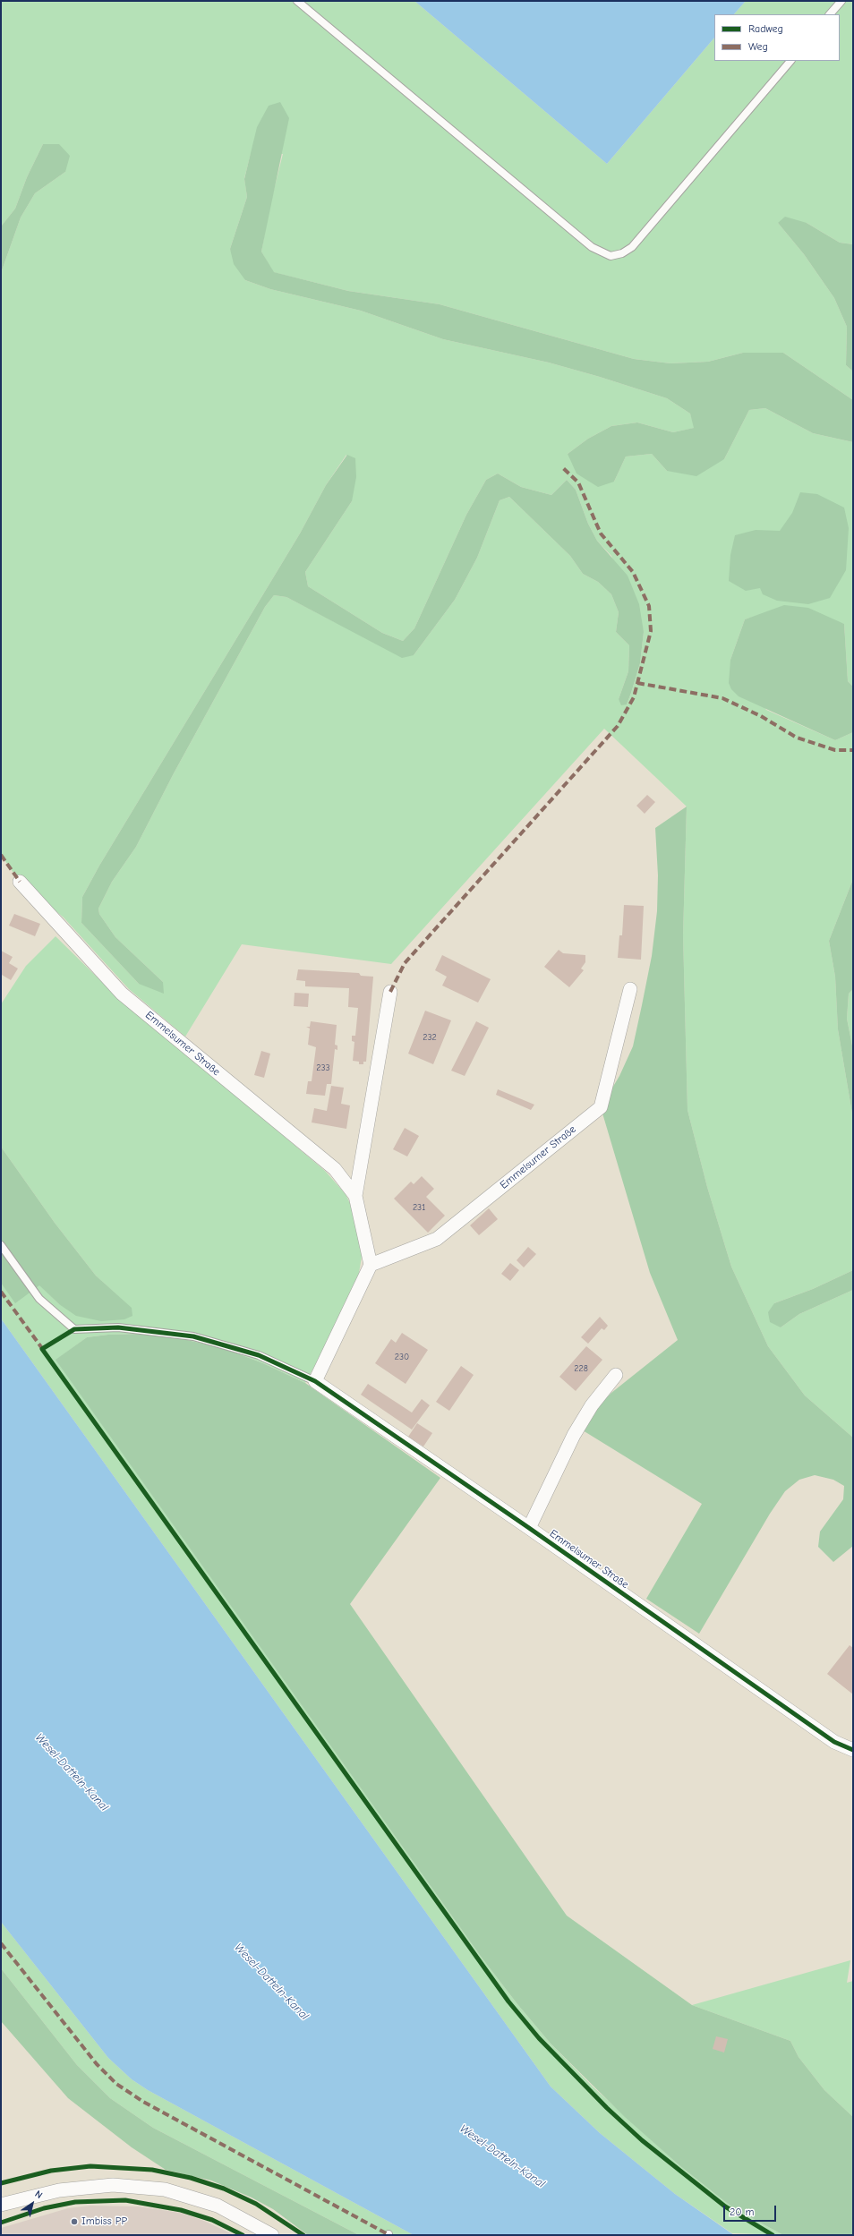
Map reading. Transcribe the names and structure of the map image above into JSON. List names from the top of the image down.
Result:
{
  "streets": {
    "street": ["Emmelsumer Straße"]
  },
  "water": ["Wesel-Datteln-Kanal"],
  "places": ["Imbiss PP"],
  "house_numbers": [
    "232",
    "233",
    "231",
    "230",
    "228"
  ],
  "legend": ["Radweg", "Weg"],
  "scale_bar": "20 m",
  "north": "top right"
}
